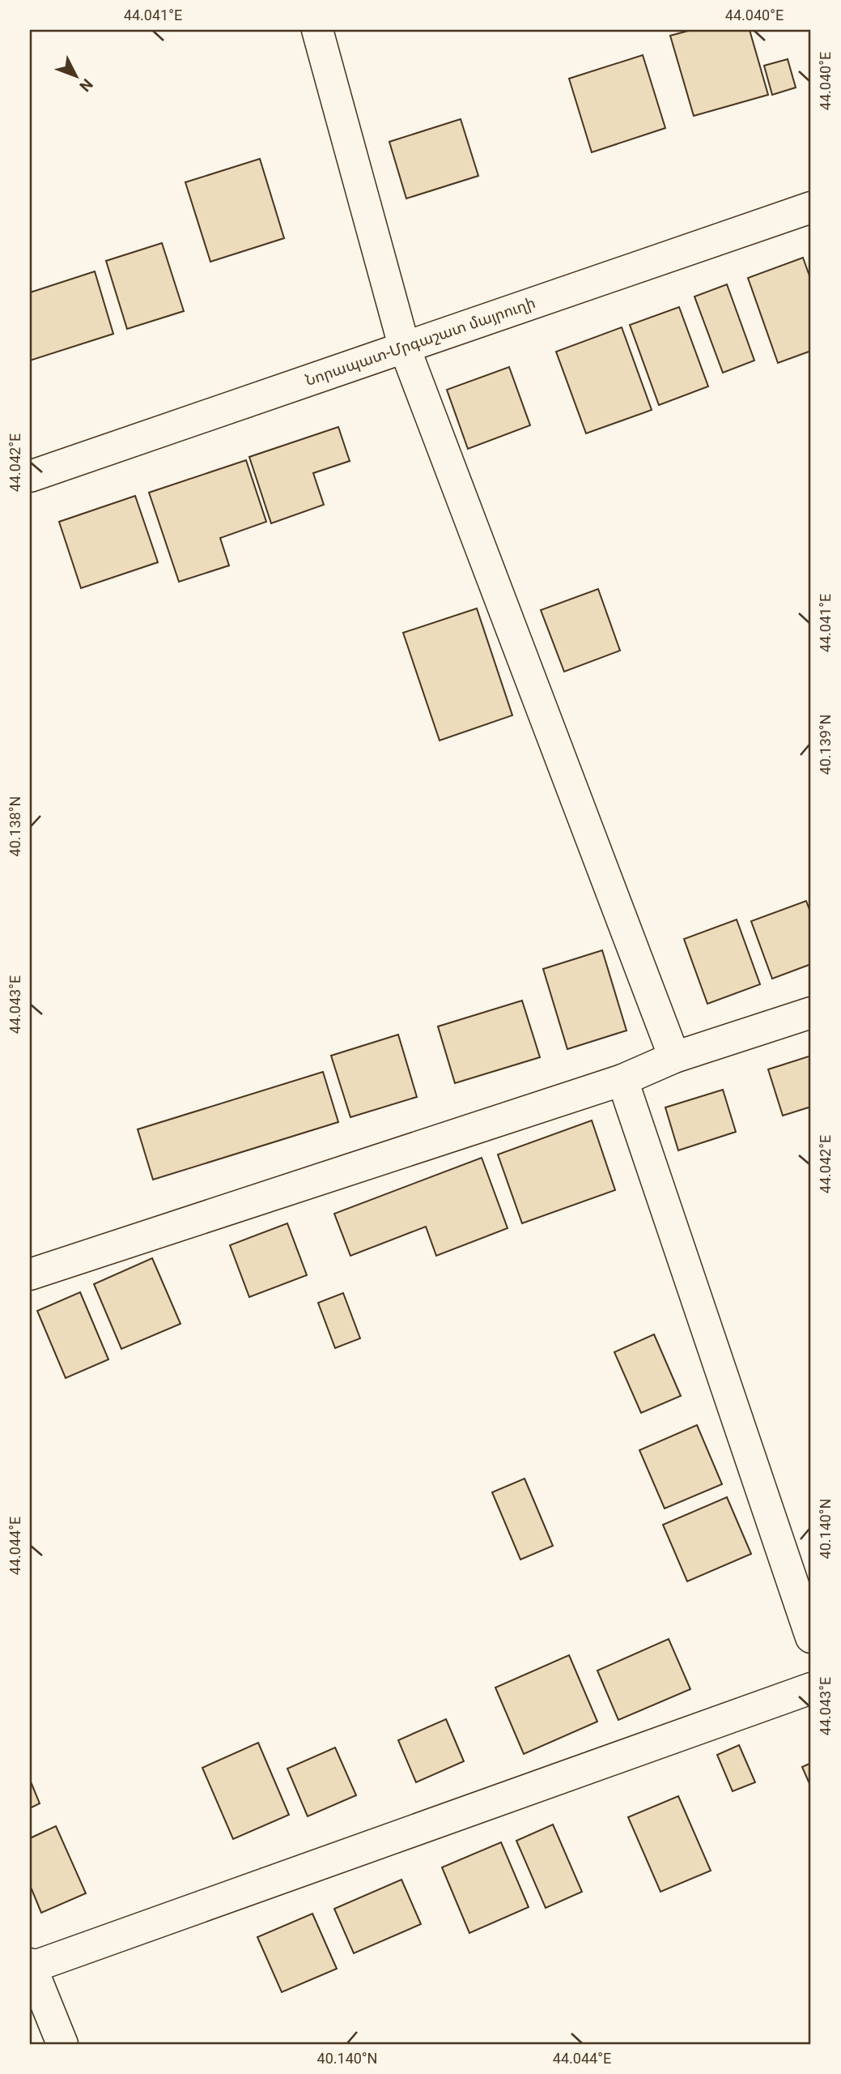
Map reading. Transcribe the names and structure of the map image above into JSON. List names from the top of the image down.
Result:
{
  "streets": {
    "street": ["Նորապատ-Մրգաշատ մայրուղի"]
  },
  "north": "bottom right",
  "coordinates": [
    "44.041°E",
    "44.040°E",
    "44.042°E",
    "40.139°N",
    "40.138°N",
    "44.043°E",
    "40.140°N",
    "44.044°E"
  ]
}
